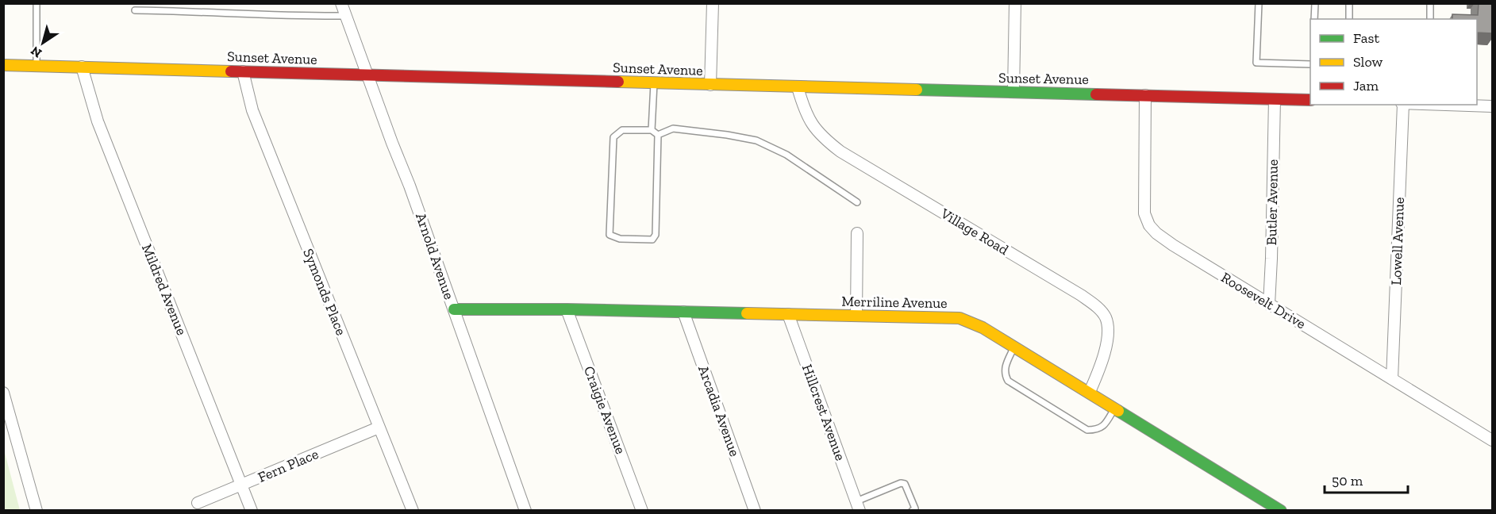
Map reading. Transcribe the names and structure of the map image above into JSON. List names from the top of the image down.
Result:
{
  "streets": {
    "street": [
      "Sunset Avenue",
      "Butler Avenue",
      "Village Road",
      "Lowell Avenue",
      "Arnold Avenue",
      "Mildred Avenue",
      "Symonds Place",
      "Roosevelt Drive",
      "Merriline Avenue",
      "Craigie Avenue",
      "Arcadia Avenue",
      "Hillcrest Avenue",
      "Fern Place"
    ]
  },
  "crossings": [
    ["Sunset Avenue", "Butler Avenue"],
    ["Sunset Avenue", "Village Road"],
    ["Sunset Avenue", "Arnold Avenue"],
    ["Sunset Avenue", "Mildred Avenue"],
    ["Sunset Avenue", "Symonds Place"],
    ["Sunset Avenue", "Roosevelt Drive"],
    ["Butler Avenue", "Roosevelt Drive"],
    ["Village Road", "Merriline Avenue"],
    ["Lowell Avenue", "Roosevelt Drive"],
    ["Arnold Avenue", "Merriline Avenue"],
    ["Mildred Avenue", "Fern Place"],
    ["Symonds Place", "Fern Place"],
    ["Merriline Avenue", "Craigie Avenue"],
    ["Merriline Avenue", "Arcadia Avenue"],
    ["Merriline Avenue", "Hillcrest Avenue"]
  ],
  "legend": ["Fast", "Slow", "Jam"],
  "scale_bar": "50 m",
  "north": "bottom left"
}
